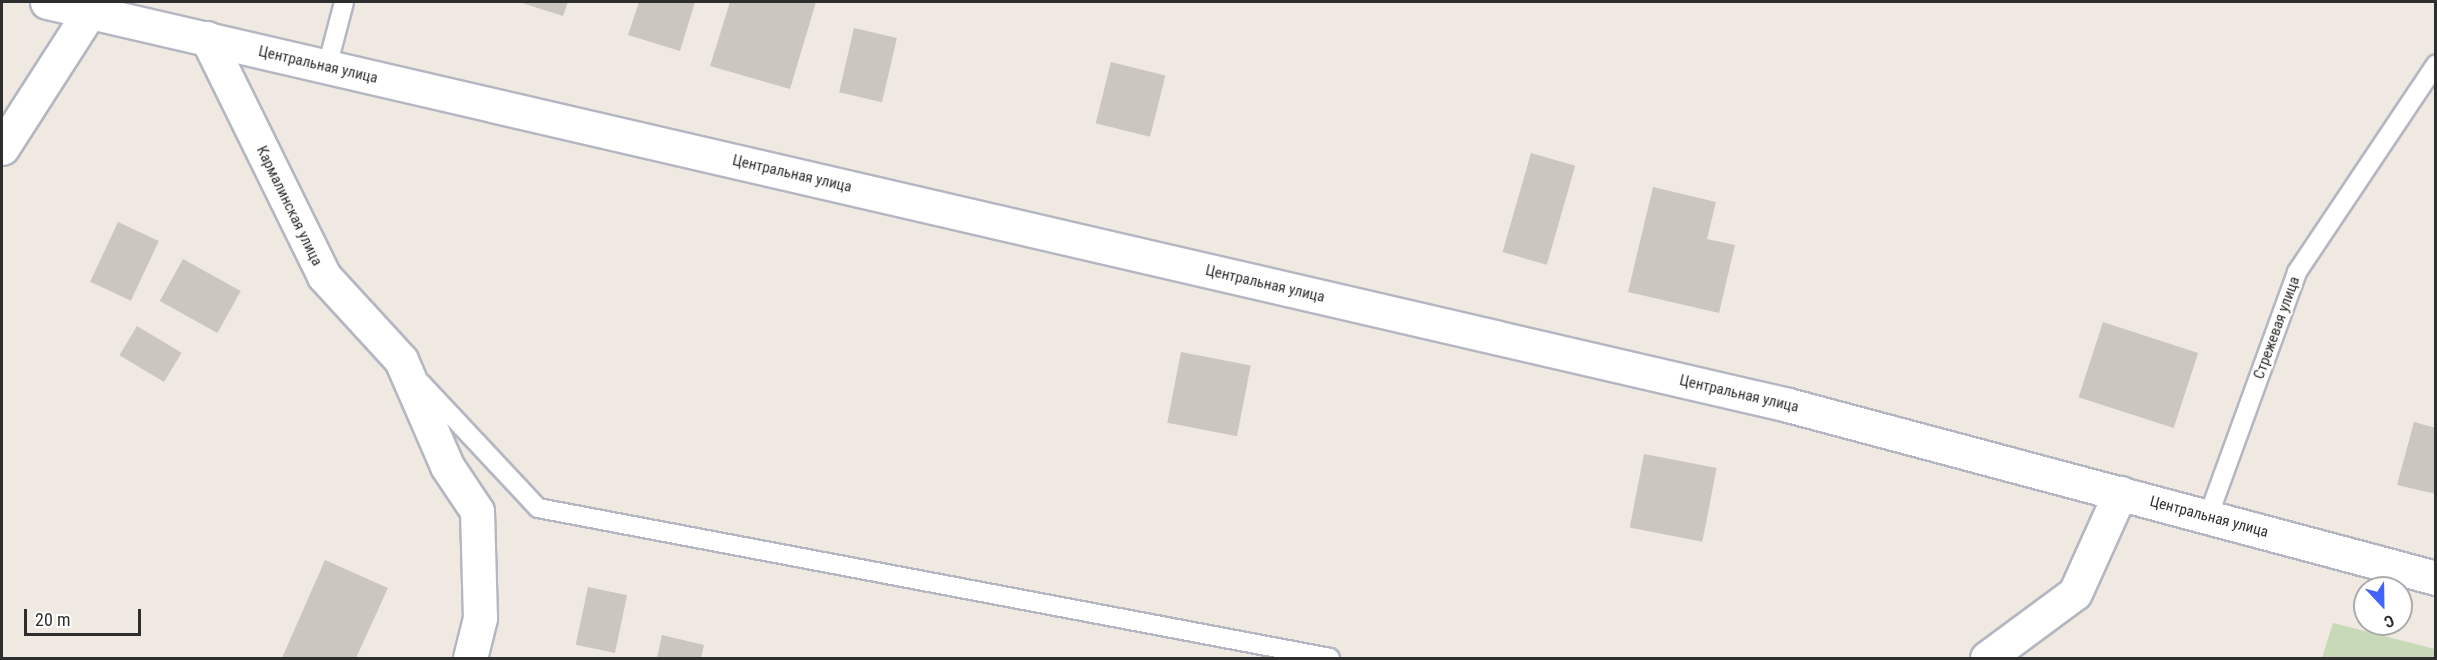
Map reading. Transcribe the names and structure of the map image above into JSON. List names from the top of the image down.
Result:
{
  "streets": {
    "street": ["Центральная улица", "Кармалинская улица"],
    "lane": ["Стрежевая улица"]
  },
  "crossings": [
    ["Центральная улица", "Кармалинская улица"],
    ["Центральная улица", "Стрежевая улица"]
  ],
  "scale_bar": "20 m",
  "north": "bottom"
}
